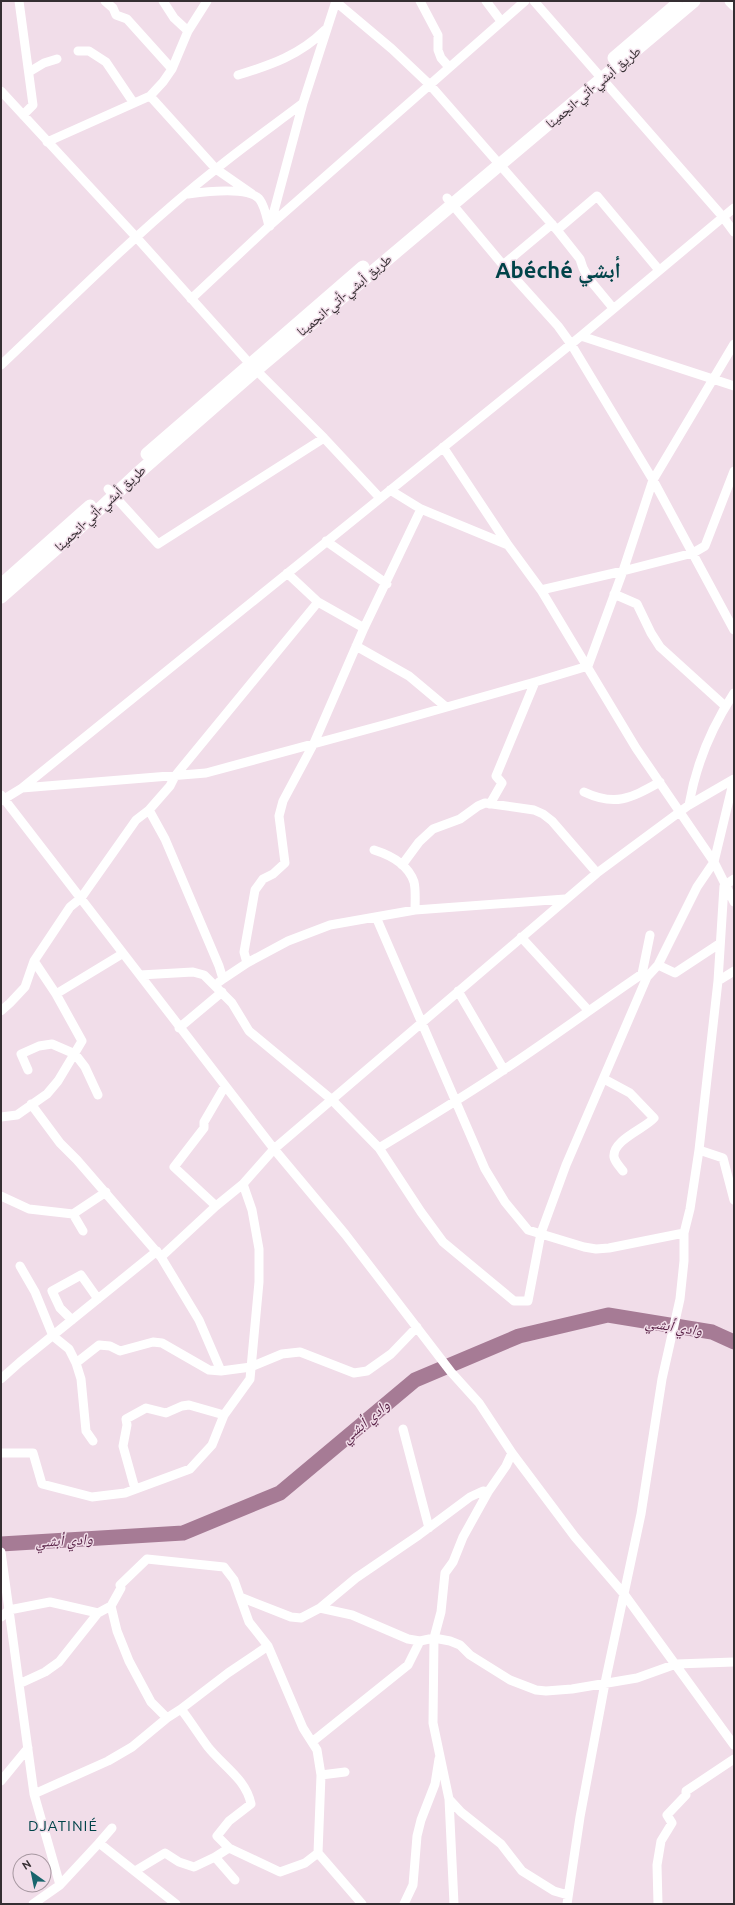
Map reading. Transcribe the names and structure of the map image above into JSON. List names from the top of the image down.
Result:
{
  "streets": {
    "highway": ["طريق أبشي-أتي-انجمينا"]
  },
  "districts": ["Abéché أبشي", "DJATINIÉ"],
  "water": ["وادي أبشي"],
  "north": "top left"
}
